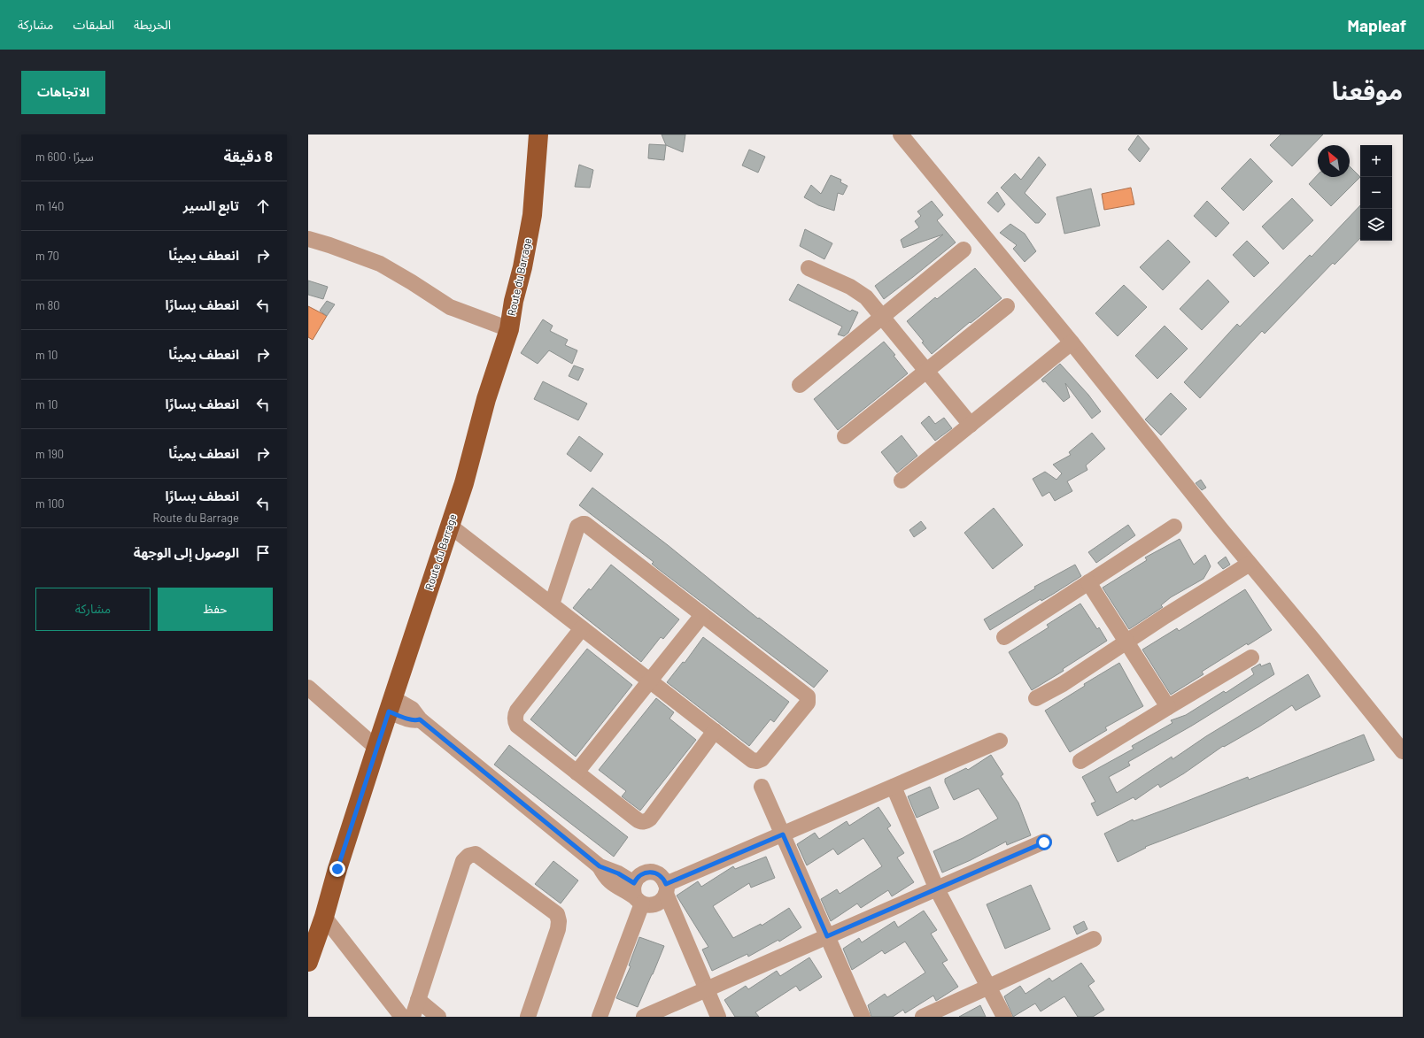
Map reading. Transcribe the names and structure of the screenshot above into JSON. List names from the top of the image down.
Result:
{
  "streets": {
    "main road": ["Route du Barrage"]
  },
  "north": "top left",
  "page": {
    "header": "Mapleaf",
    "nav": ["الخريطة", "الطبقات", "مشاركة"],
    "title": "موقعنا",
    "buttons": [
      "الاتجاهات",
      ["حفظ", "مشاركة"]
    ],
    "heading": ["8 دقيقة", "سيرًا · 600 m"],
    "map_buttons": ["+", "−"],
    "list": [
      ["تابع السير", "140 m"],
      ["انعطف يمينًا", "70 m"],
      ["انعطف يسارًا", "80 m"],
      ["انعطف يمينًا", "10 m"],
      ["انعطف يسارًا", "10 m"],
      ["انعطف يمينًا", "190 m"],
      ["انعطف يسارًا", "Route du Barrage", "100 m"],
      "الوصول إلى الوجهة"
    ]
  }
}
